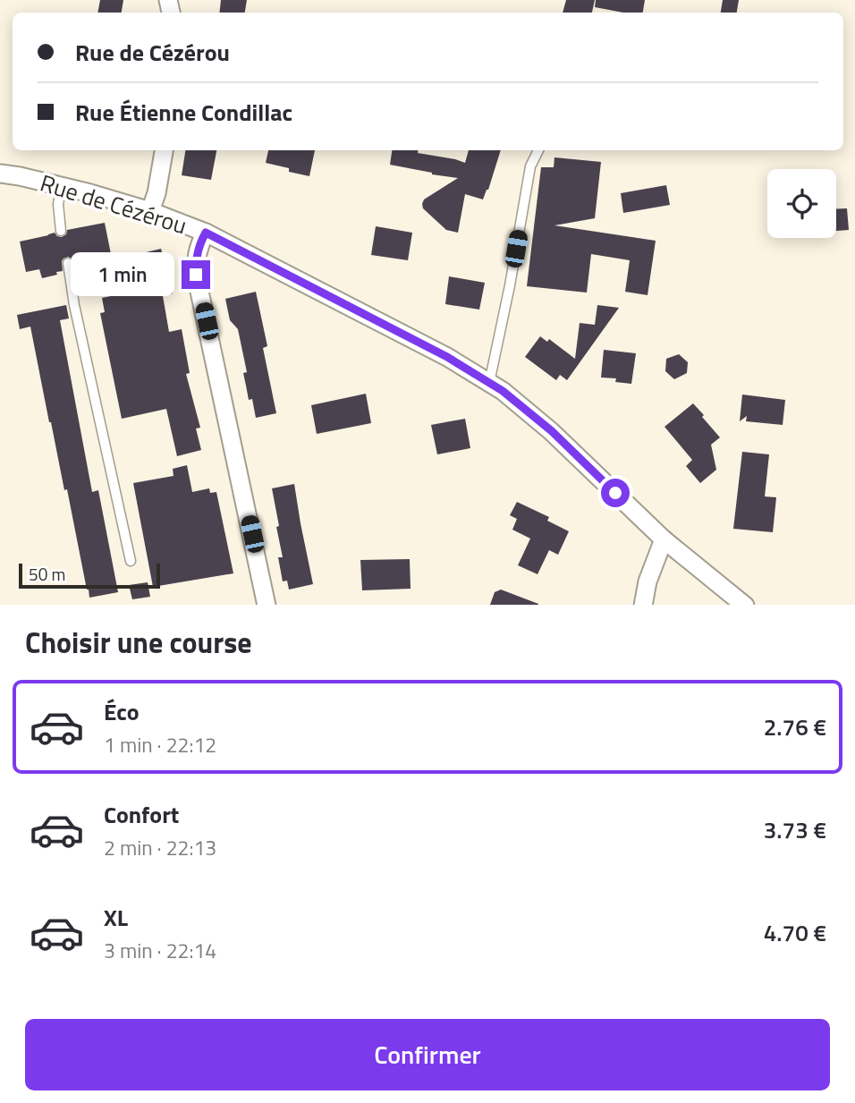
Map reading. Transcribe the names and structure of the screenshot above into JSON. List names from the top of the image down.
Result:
{
  "streets": {
    "street": ["Rue de Cézérou"]
  },
  "scale_bar": "50 m",
  "page": {
    "banner": ["Rue de Cézérou", "Rue Étienne Condillac"],
    "bubble": "1 min",
    "scale": "50 m",
    "heading": "Choisir une course",
    "list": [
      {
        "name": "Éco",
        "note": "1 min · 22:12",
        "value": "2.76 €"
      },
      {
        "name": "Confort",
        "note": "2 min · 22:13",
        "value": "3.73 €"
      },
      {
        "name": "XL",
        "note": "3 min · 22:14",
        "value": "4.70 €"
      }
    ],
    "buttons": "Confirmer"
  }
}
